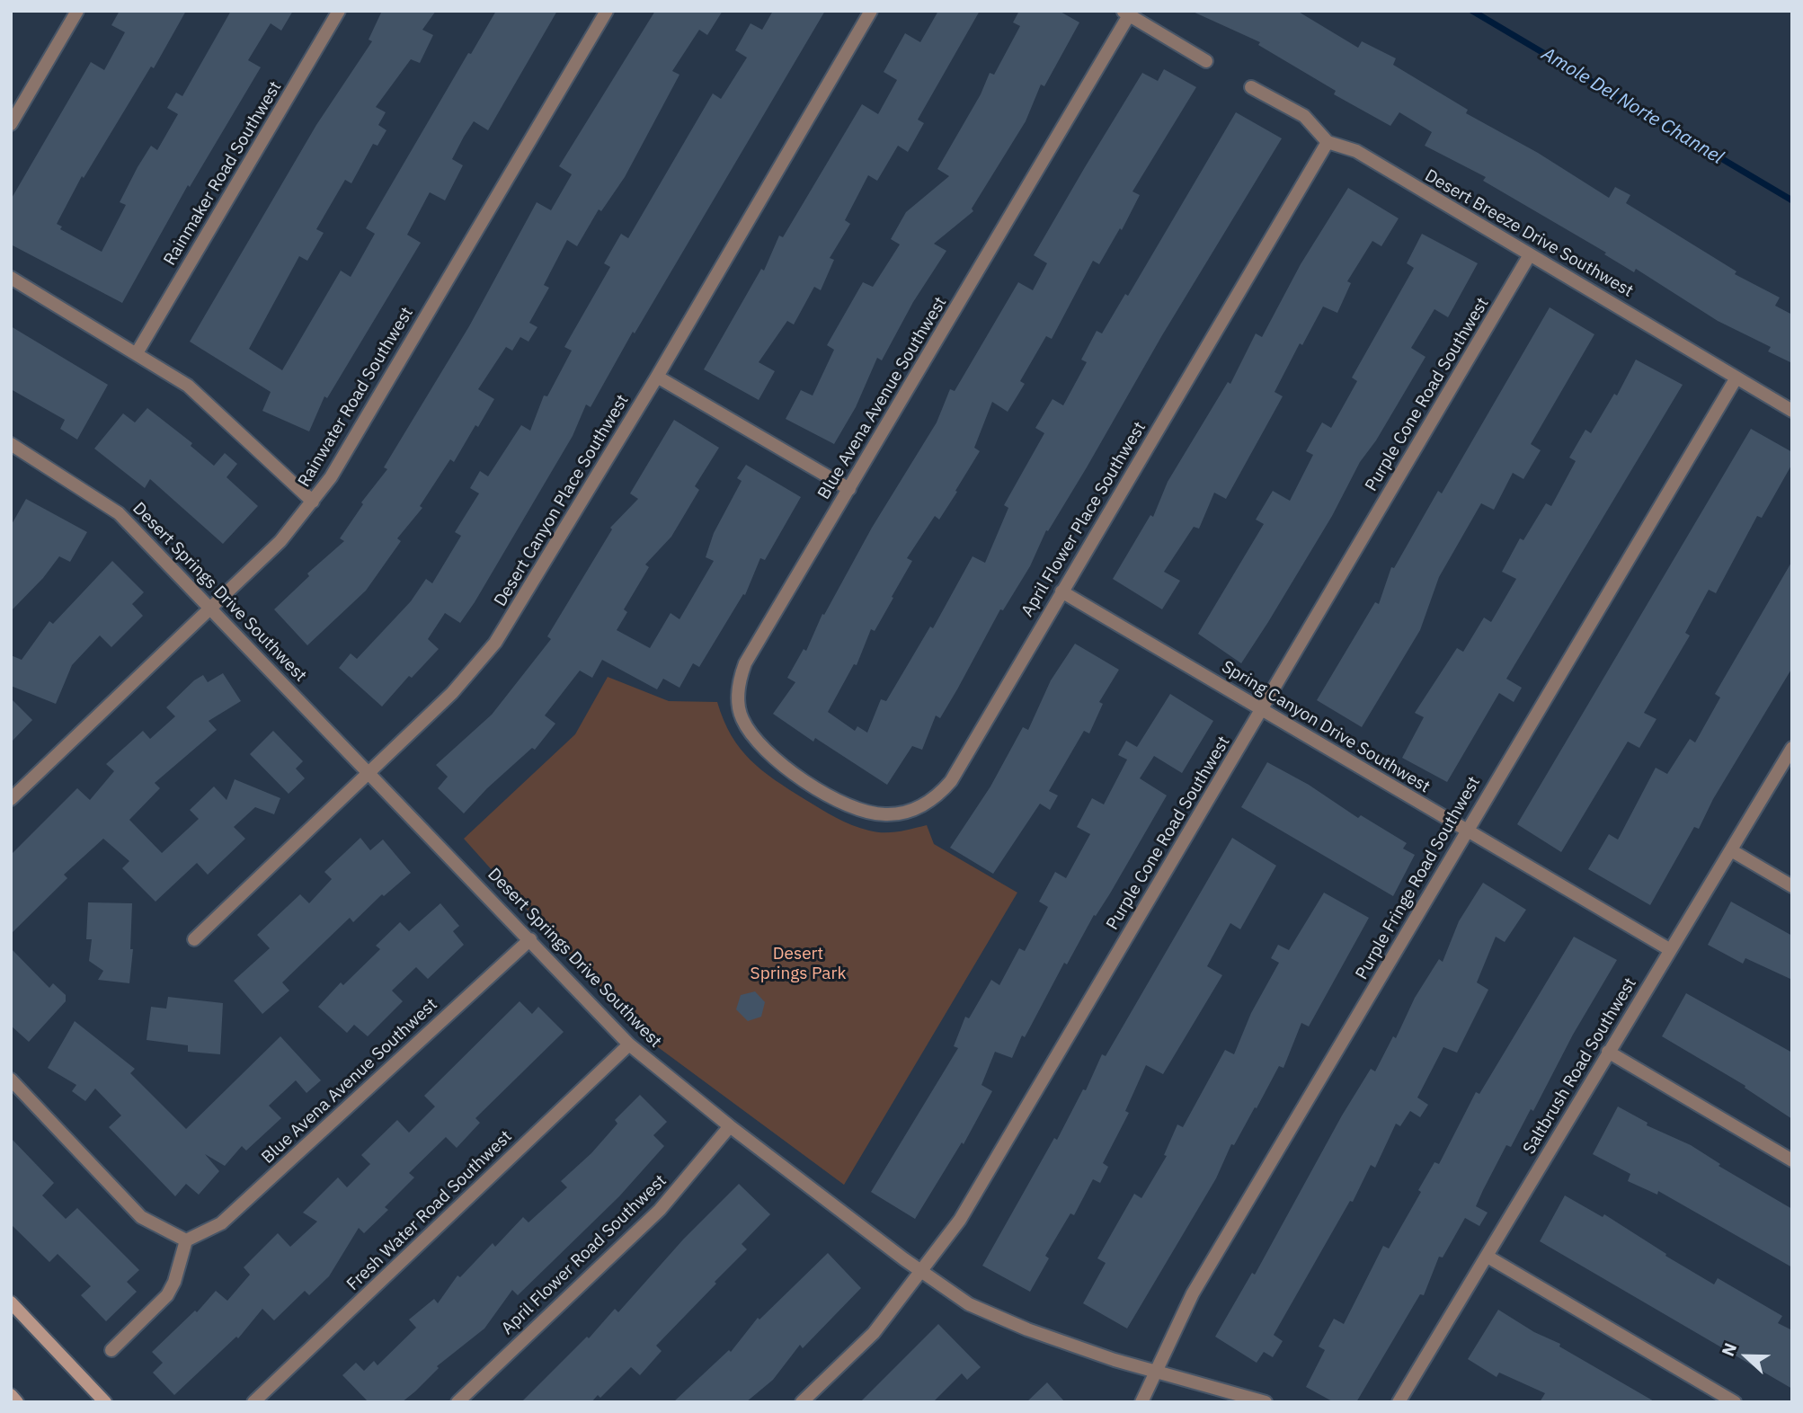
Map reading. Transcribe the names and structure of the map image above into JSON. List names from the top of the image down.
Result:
{
  "streets": {
    "street": [
      "Rainmaker Road Southwest",
      "Desert Breeze Drive Southwest",
      "Purple Cone Road Southwest",
      "Rainwater Road Southwest",
      "Blue Avena Avenue Southwest",
      "Desert Canyon Place Southwest",
      "April Flower Place Southwest",
      "Desert Springs Drive Southwest",
      "Spring Canyon Drive Southwest",
      "Purple Fringe Road Southwest",
      "Saltbrush Road Southwest",
      "Fresh Water Road Southwest",
      "April Flower Road Southwest"
    ]
  },
  "crossings": [
    ["Desert Breeze Drive Southwest", "Purple Cone Road Southwest"],
    ["Desert Breeze Drive Southwest", "April Flower Place Southwest"],
    ["Desert Breeze Drive Southwest", "Purple Fringe Road Southwest"],
    ["Purple Cone Road Southwest", "Desert Springs Drive Southwest"],
    ["Purple Cone Road Southwest", "Spring Canyon Drive Southwest"],
    ["Rainwater Road Southwest", "Desert Springs Drive Southwest"],
    ["Blue Avena Avenue Southwest", "April Flower Place Southwest"],
    ["Blue Avena Avenue Southwest", "Desert Springs Drive Southwest"],
    ["Desert Canyon Place Southwest", "Desert Springs Drive Southwest"],
    ["April Flower Place Southwest", "Spring Canyon Drive Southwest"],
    ["Desert Springs Drive Southwest", "Purple Fringe Road Southwest"],
    ["Desert Springs Drive Southwest", "Fresh Water Road Southwest"],
    ["Desert Springs Drive Southwest", "April Flower Road Southwest"],
    ["Spring Canyon Drive Southwest", "Purple Fringe Road Southwest"],
    ["Spring Canyon Drive Southwest", "Saltbrush Road Southwest"]
  ],
  "water": ["Amole Del Norte Channel"],
  "parks": ["Desert Springs Park"],
  "north": "left"
}
